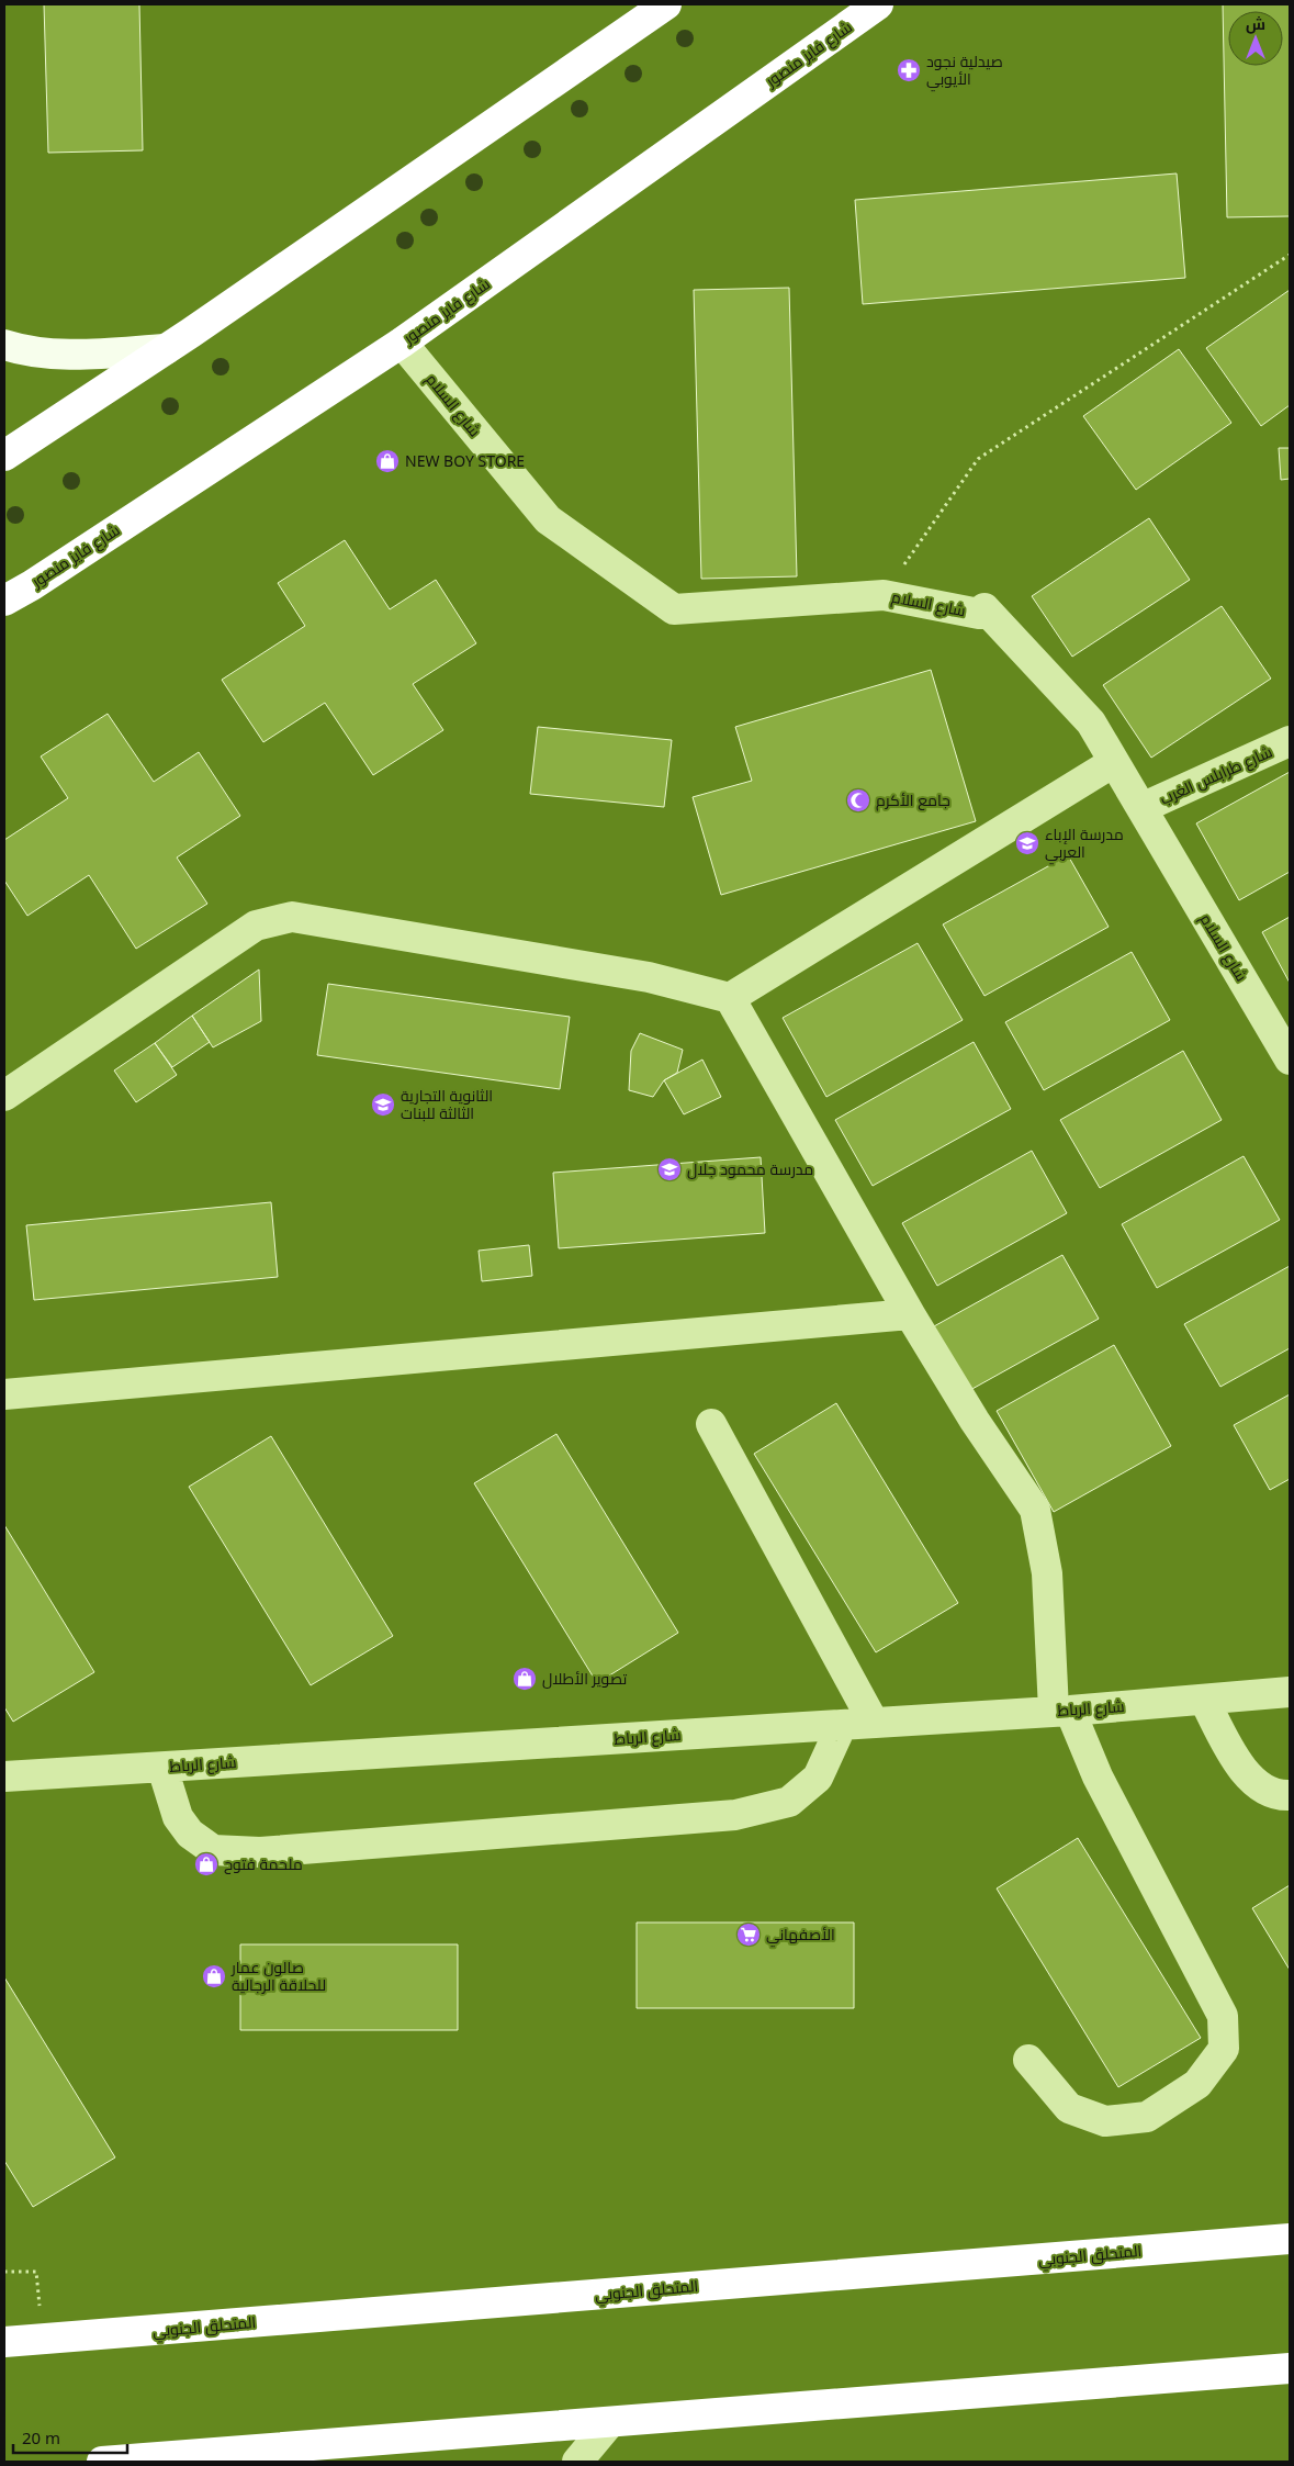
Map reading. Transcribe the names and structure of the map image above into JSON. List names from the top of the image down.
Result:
{
  "streets": {
    "highway": ["شارع فايز منصور", "المتحلق الجنوبي"],
    "street": ["شارع السلام", "شارع طرابلس الغرب", "شارع الرباط"]
  },
  "crossings": [
    ["شارع فايز منصور", "شارع السلام"],
    ["شارع السلام", "شارع طرابلس الغرب"]
  ],
  "places": {
    "pharmacy": ["صيدلية نجود الأيوبي"],
    "shop": [
      "NEW BOY STORE",
      "تصوير الأطلال",
      "ملحمة فتوح",
      "صالون عمار للحلاقة الرجالية"
    ],
    "mosque": ["جامع الأكرم"],
    "school or university": ["مدرسة الإباء العربي", "الثانوية التجارية الثالثة للبنات", "مدرسة محمود جلال"],
    "supermarket": ["الأصفهاني"]
  },
  "scale_bar": "20 m",
  "north": "top"
}
